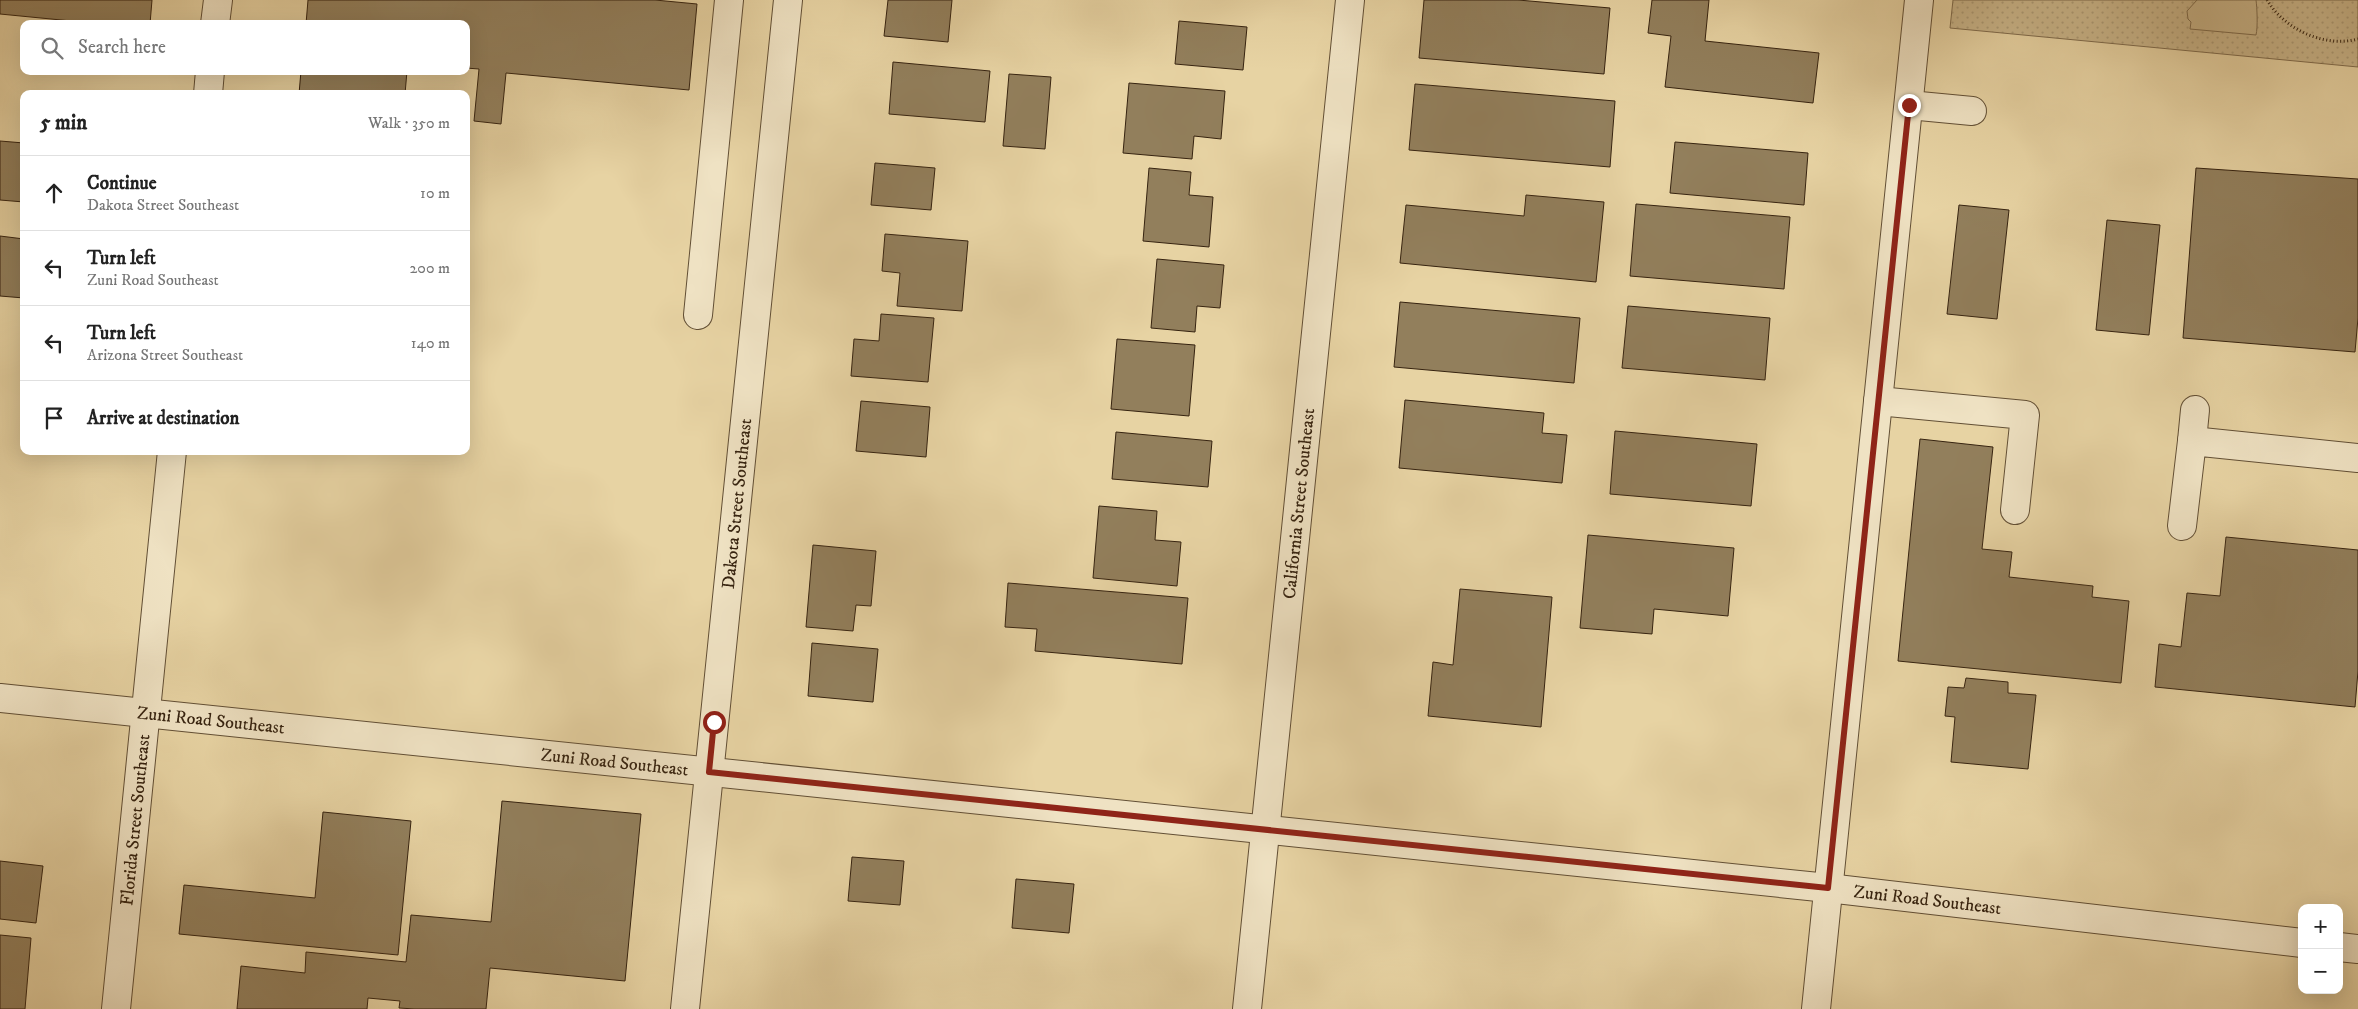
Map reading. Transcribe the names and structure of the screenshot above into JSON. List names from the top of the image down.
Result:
{
  "streets": {
    "street": [
      "Dakota Street Southeast",
      "California Street Southeast",
      "Zuni Road Southeast",
      "Florida Street Southeast"
    ]
  },
  "crossings": [
    ["Dakota Street Southeast", "Zuni Road Southeast"],
    ["California Street Southeast", "Zuni Road Southeast"],
    ["Zuni Road Southeast", "Florida Street Southeast"]
  ],
  "page": {
    "search": "Search here",
    "heading": ["5 min", "Walk · 350 m"],
    "list": [
      ["Continue", "Dakota Street Southeast", "10 m"],
      ["Turn left", "Zuni Road Southeast", "200 m"],
      ["Turn left", "Arizona Street Southeast", "140 m"],
      "Arrive at destination"
    ],
    "map_buttons": ["+", "−"]
  }
}
